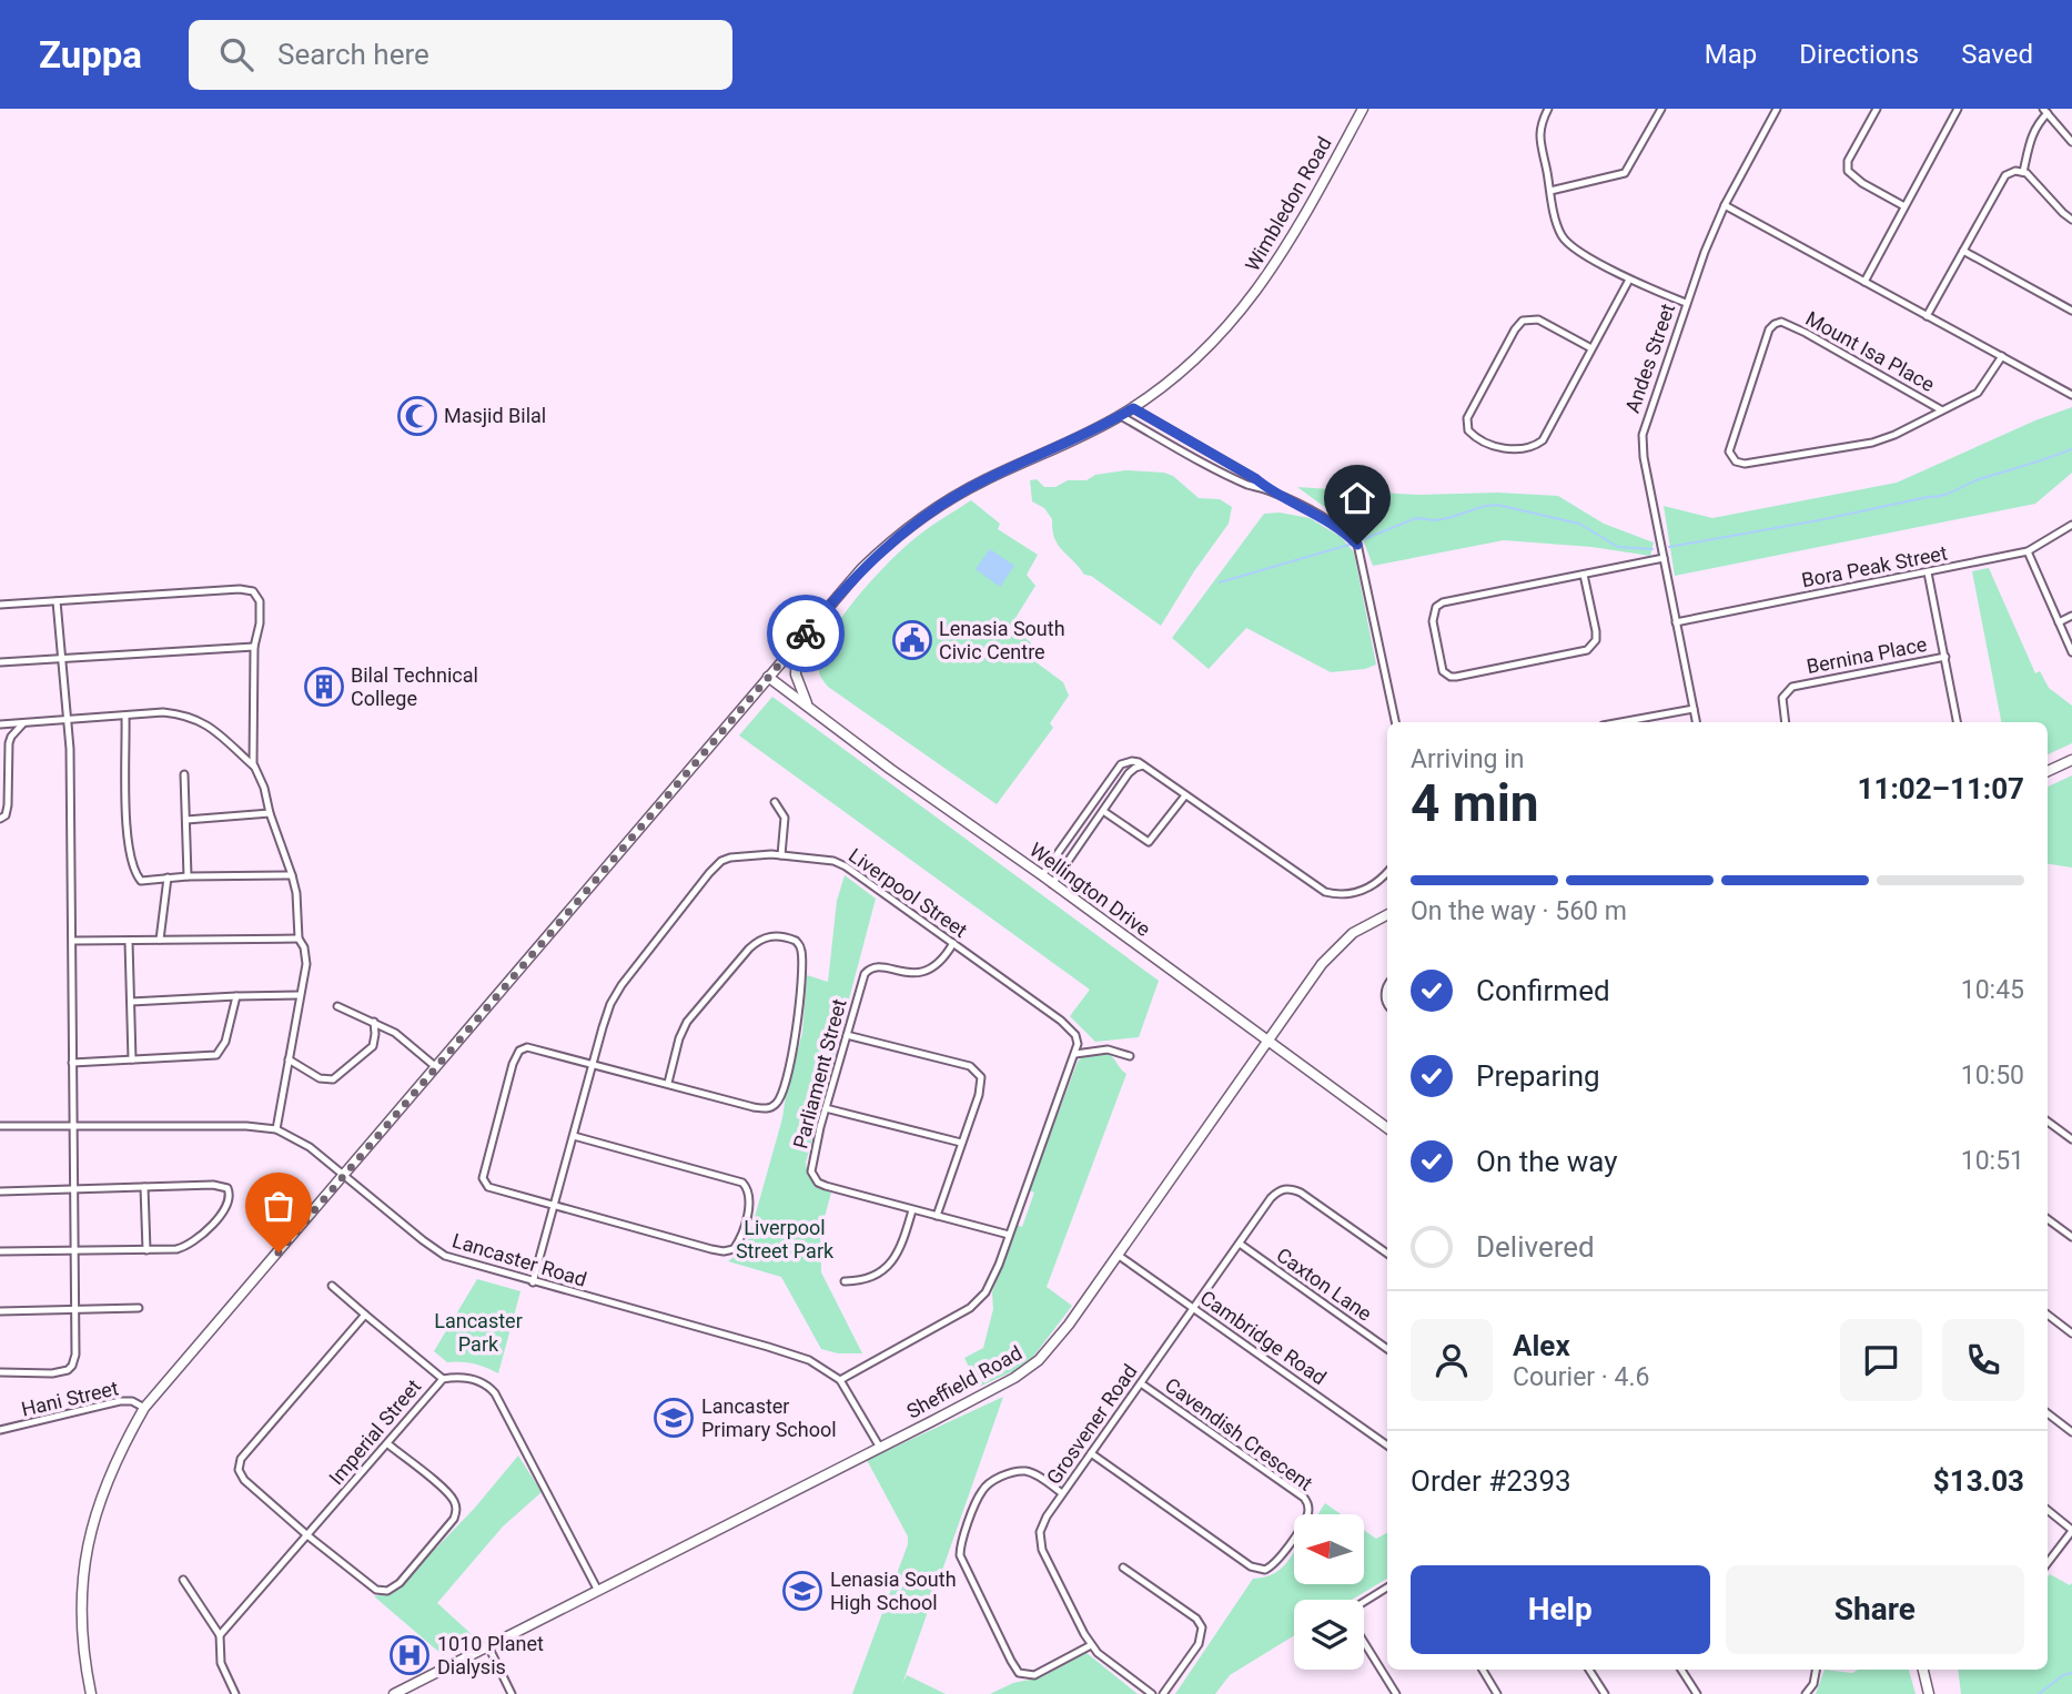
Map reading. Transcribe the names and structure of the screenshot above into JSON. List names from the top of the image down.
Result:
{
  "streets": {
    "street": [
      "Wimbledon Road",
      "Mount Isa Place",
      "Andes Street",
      "Bora Peak Street",
      "Bernina Place",
      "Wellington Drive",
      "Liverpool Street",
      "Parliament Street",
      "Lancaster Road",
      "Caxton Lane",
      "Cambridge Road",
      "Sheffield Road",
      "Hani Street",
      "Grosvener Road",
      "Imperial Street",
      "Cavendish Crescent"
    ]
  },
  "crossings": [
    ["Wimbledon Road", "Wellington Drive"],
    ["Wimbledon Road", "Lancaster Road"],
    ["Wimbledon Road", "Hani Street"],
    ["Andes Street", "Bora Peak Street"],
    ["Bora Peak Street", "Bernina Place"],
    ["Wellington Drive", "Sheffield Road"],
    ["Liverpool Street", "Parliament Street"],
    ["Liverpool Street", "Lancaster Road"],
    ["Lancaster Road", "Sheffield Road"],
    ["Caxton Lane", "Grosvener Road"],
    ["Cambridge Road", "Sheffield Road"],
    ["Cambridge Road", "Grosvener Road"],
    ["Sheffield Road", "Imperial Street"],
    ["Grosvener Road", "Cavendish Crescent"]
  ],
  "parks": ["Liverpool Street Park", "Lancaster Park"],
  "places": {
    "mosque": ["Masjid Bilal"],
    "public building": ["Lenasia South Civic Centre"],
    "building": ["Bilal Technical College"],
    "school or university": ["Lancaster Primary School", "Lenasia South High School"],
    "hospital": ["1010 Planet Dialysis"]
  },
  "north": "left",
  "page": {
    "header": "Zuppa",
    "search": "Search here",
    "nav": ["Map", "Directions", "Saved"],
    "heading": ["4 min", "Arriving in", "11:02–11:07"],
    "panel": [
      "Alex",
      "Courier · 4.6",
      "Order #2393",
      "$13.03"
    ],
    "bar": "On the way · 560 m",
    "list": [
      ["Confirmed", "10:45"],
      ["Preparing", "10:50"],
      ["On the way", "10:51"],
      "Delivered"
    ],
    "buttons": ["Help", "Share"]
  }
}
